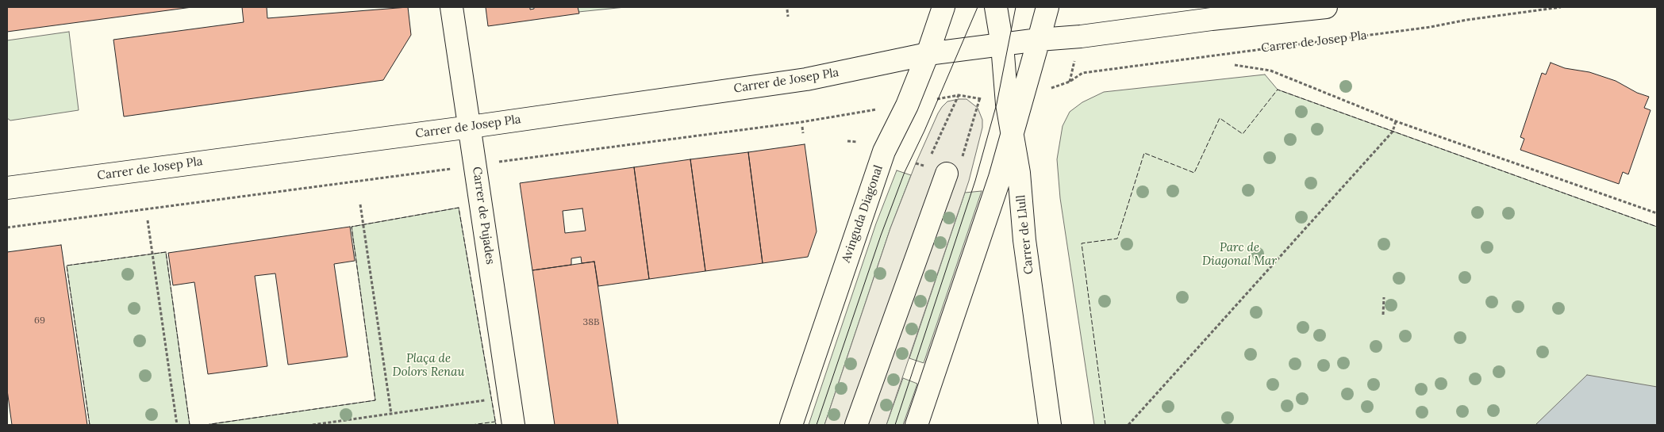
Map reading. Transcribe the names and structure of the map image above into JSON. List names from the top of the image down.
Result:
{
  "streets": {
    "street": [
      "Carrer de Josep Pla",
      "Avinguda Diagonal",
      "Carrer de Pujades",
      "Carrer de Llull"
    ]
  },
  "crossings": [
    ["Carrer de Josep Pla", "Avinguda Diagonal"],
    ["Carrer de Josep Pla", "Carrer de Pujades"],
    ["Carrer de Josep Pla", "Carrer de Llull"]
  ],
  "parks": ["Parc de Diagonal Mar", "Plaça de Dolors Renau"],
  "house_numbers": ["69", "38B"]
}
